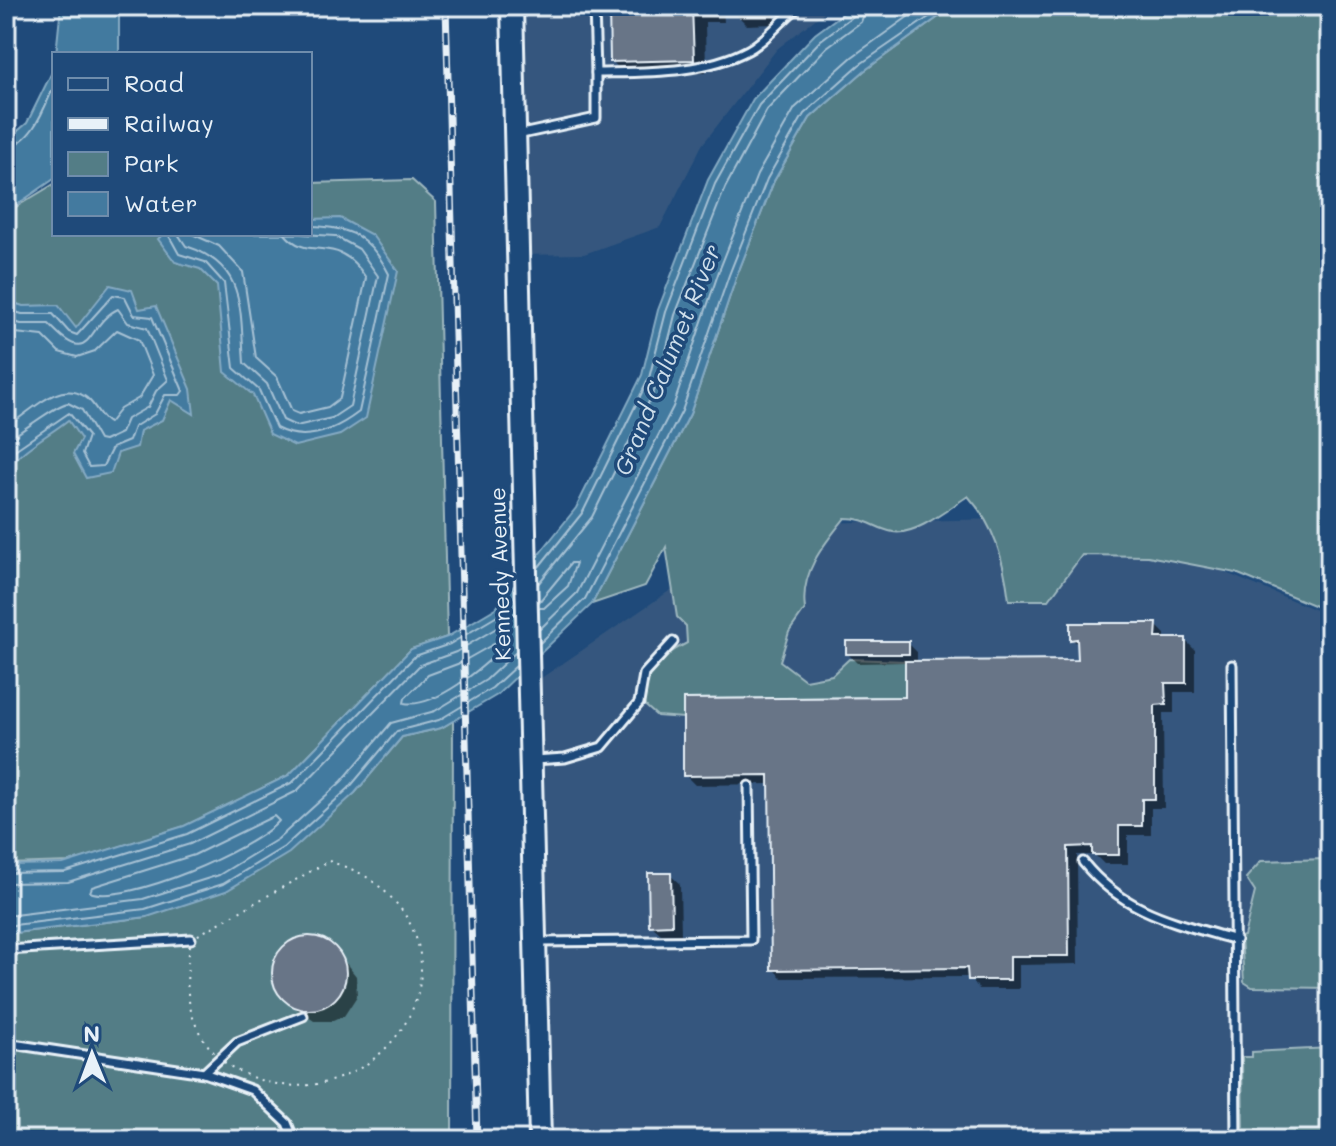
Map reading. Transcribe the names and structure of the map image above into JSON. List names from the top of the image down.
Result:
{
  "streets": {
    "main road": ["Kennedy Avenue"]
  },
  "water": ["Grand Calumet River"],
  "legend": [
    "Road",
    "Railway",
    "Park",
    "Water"
  ],
  "north": "top"
}
